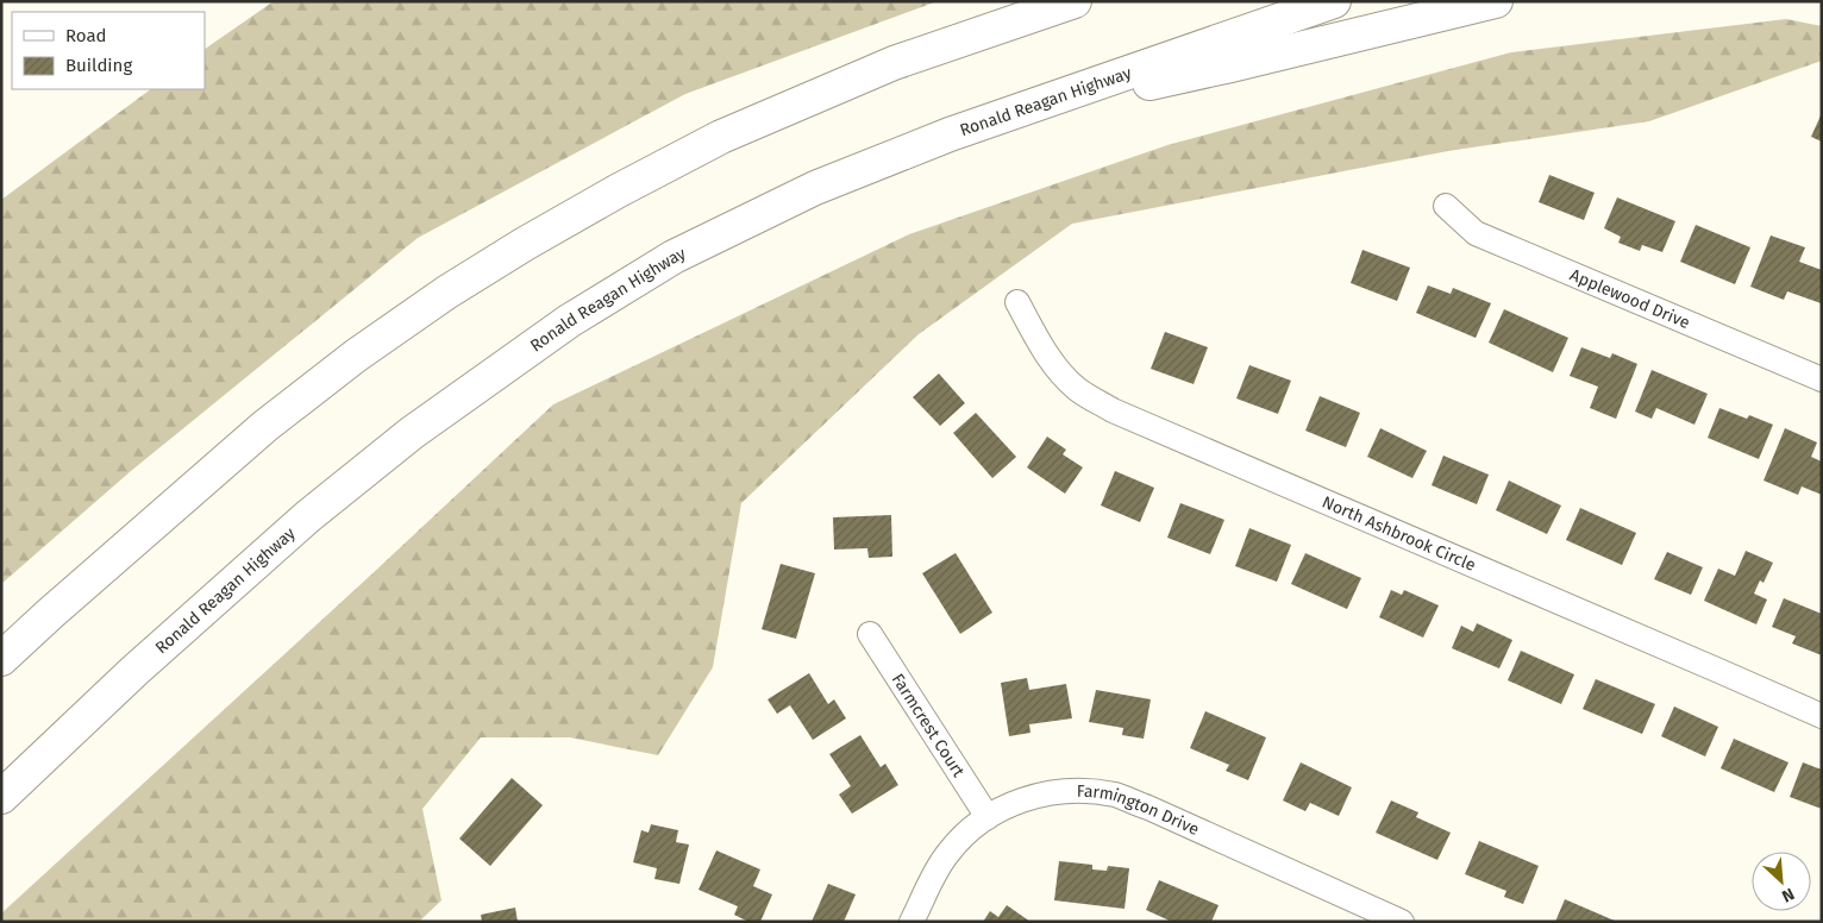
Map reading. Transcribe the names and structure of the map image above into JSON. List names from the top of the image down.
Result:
{
  "streets": {
    "highway": ["Ronald Reagan Highway"],
    "street": [
      "Applewood Drive",
      "North Ashbrook Circle",
      "Farmcrest Court",
      "Farmington Drive"
    ]
  },
  "crossings": [
    ["Farmcrest Court", "Farmington Drive"]
  ],
  "legend": ["Road", "Building"],
  "north": "bottom right"
}
